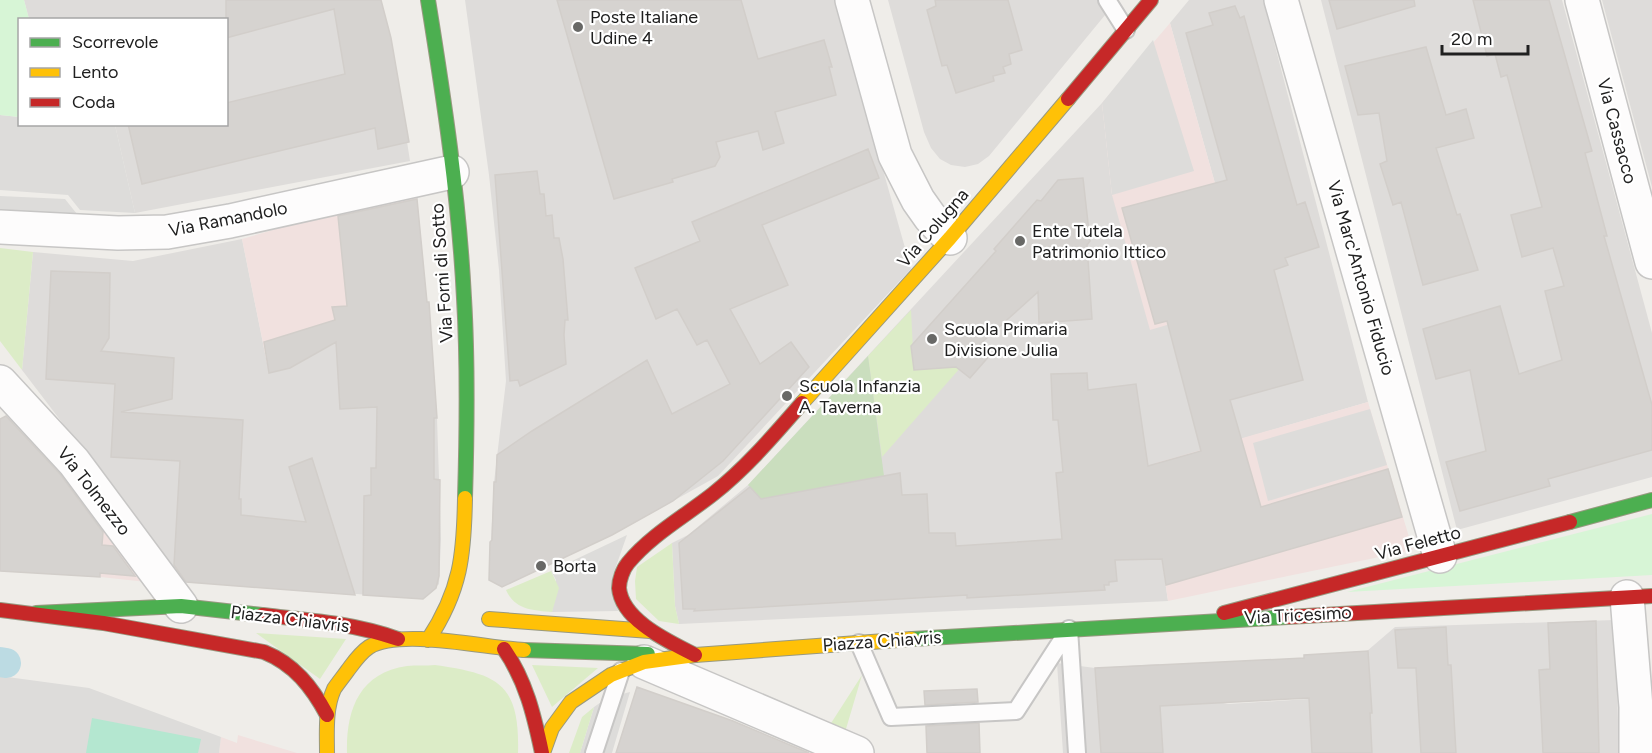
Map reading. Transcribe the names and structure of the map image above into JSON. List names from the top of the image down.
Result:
{
  "streets": {
    "main road": [
      "Via Colugna",
      "Via Forni di Sotto",
      "Via Feletto",
      "Via Tricesimo",
      "Piazza Chiavris"
    ],
    "street": [
      "Via Cassacco",
      "Via Ramandolo",
      "Via Marc'Antonio Fiducio",
      "Via Tolmezzo"
    ]
  },
  "crossings": [
    ["Via Ramandolo", "Via Forni di Sotto"],
    ["Via Forni di Sotto", "Piazza Chiavris"],
    ["Via Marc'Antonio Fiducio", "Via Feletto"],
    ["Via Tolmezzo", "Piazza Chiavris"],
    ["Via Feletto", "Via Tricesimo"],
    ["Via Tricesimo", "Piazza Chiavris"]
  ],
  "places": [
    "Poste Italiane Udine 4",
    "Ente Tutela Patrimonio Ittico",
    "Scuola Primaria Divisione Julia",
    "Scuola Infanzia A. Taverna",
    "Borta"
  ],
  "legend": ["Scorrevole", "Lento", "Coda"],
  "scale_bar": "20 m"
}
